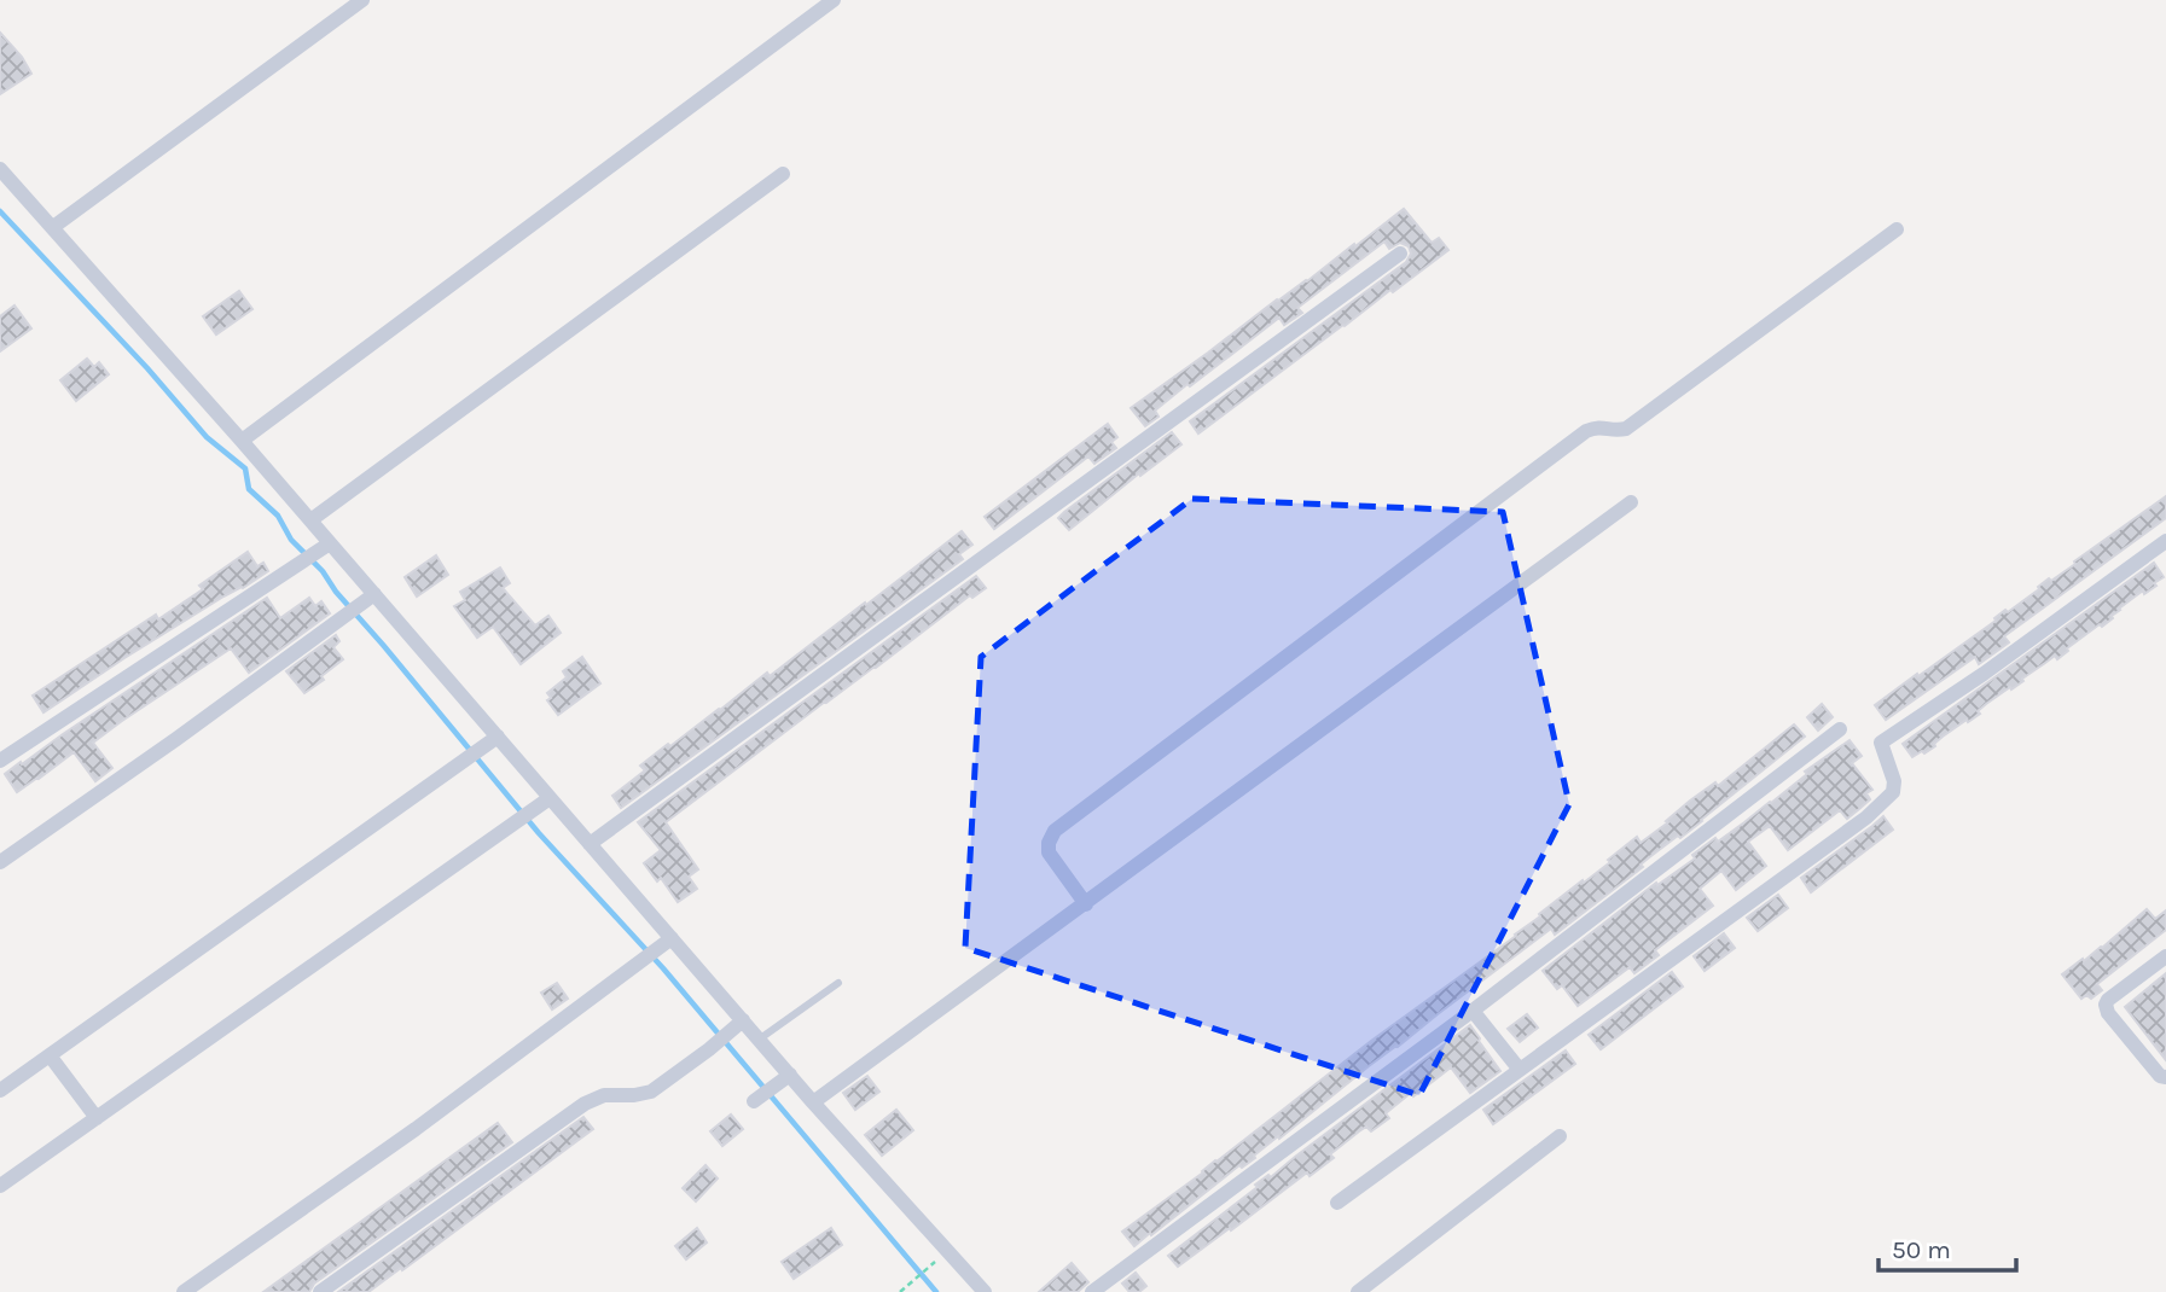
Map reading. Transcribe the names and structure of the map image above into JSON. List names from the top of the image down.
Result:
{
  "scale_bar": "50 m"
}
